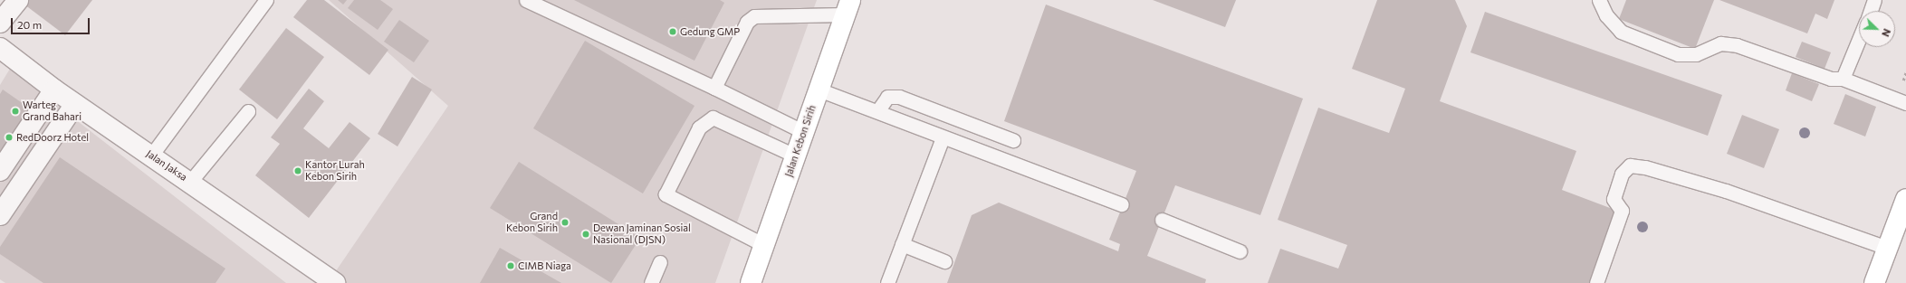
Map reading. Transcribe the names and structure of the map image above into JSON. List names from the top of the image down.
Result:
{
  "streets": {
    "main road": ["Jalan Kebon Sirih"],
    "street": ["Jalan Jaksa"]
  },
  "places": [
    "Gedung GMP",
    "Warteg Grand Bahari",
    "RedDoorz Hotel",
    "Kantor Lurah Kebon Sirih",
    "Grand Kebon Sirih",
    "Dewan Jaminan Sosial Nasional (DJSN)",
    "CIMB Niaga"
  ],
  "scale_bar": "20 m",
  "north": "bottom right"
}
